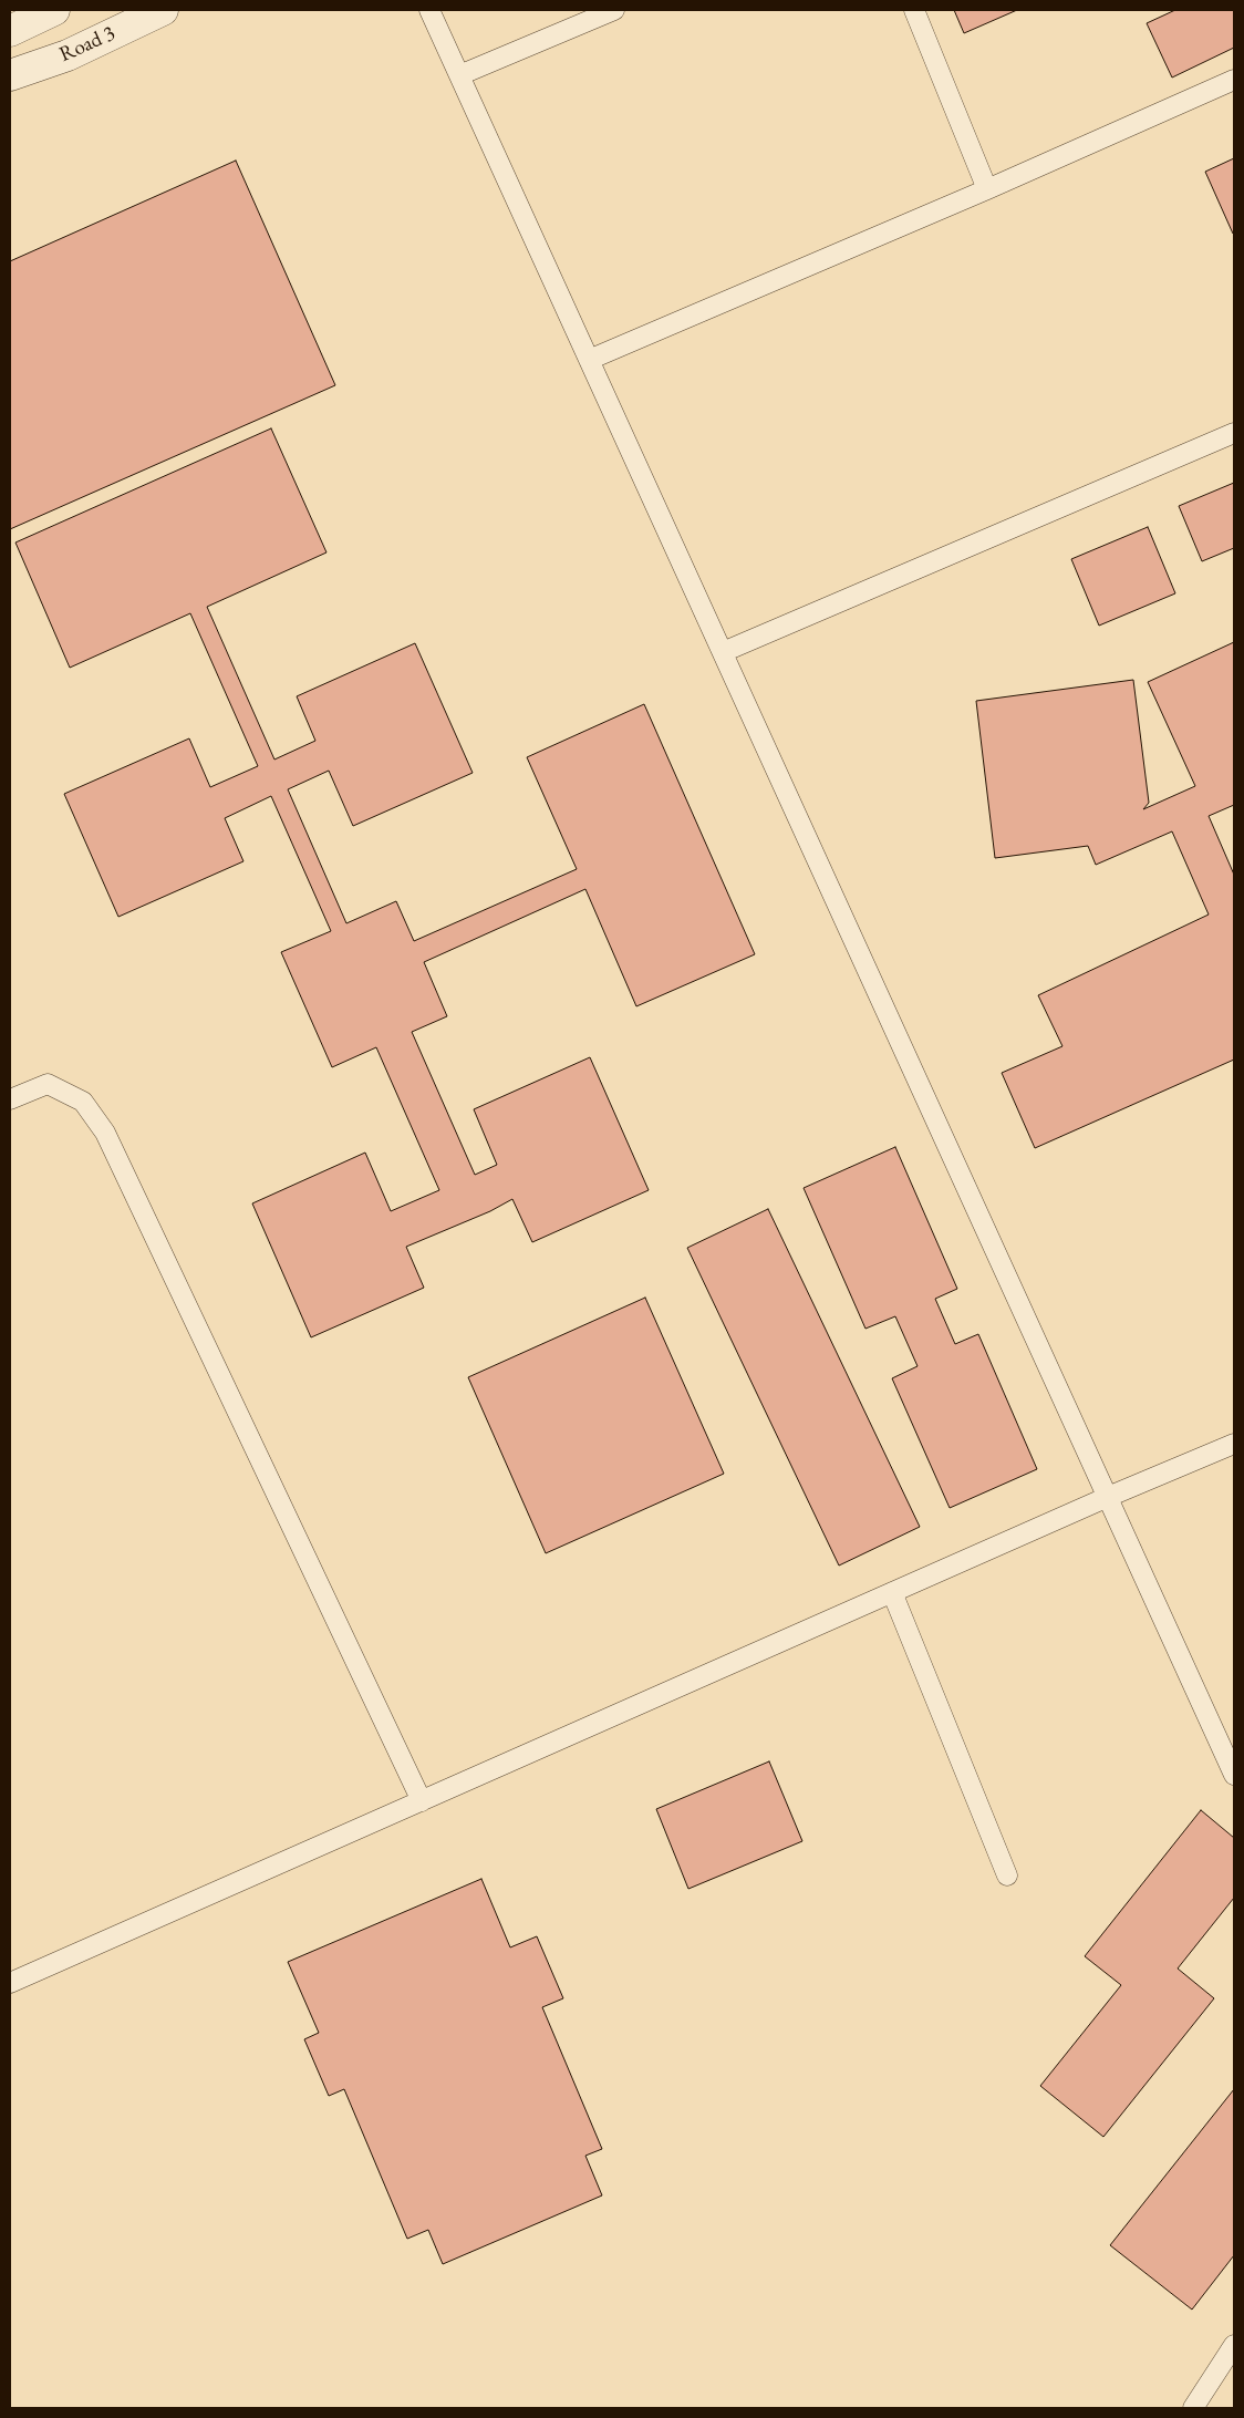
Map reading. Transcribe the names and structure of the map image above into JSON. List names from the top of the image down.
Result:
{
  "streets": {
    "street": ["Road 3"]
  }
}
